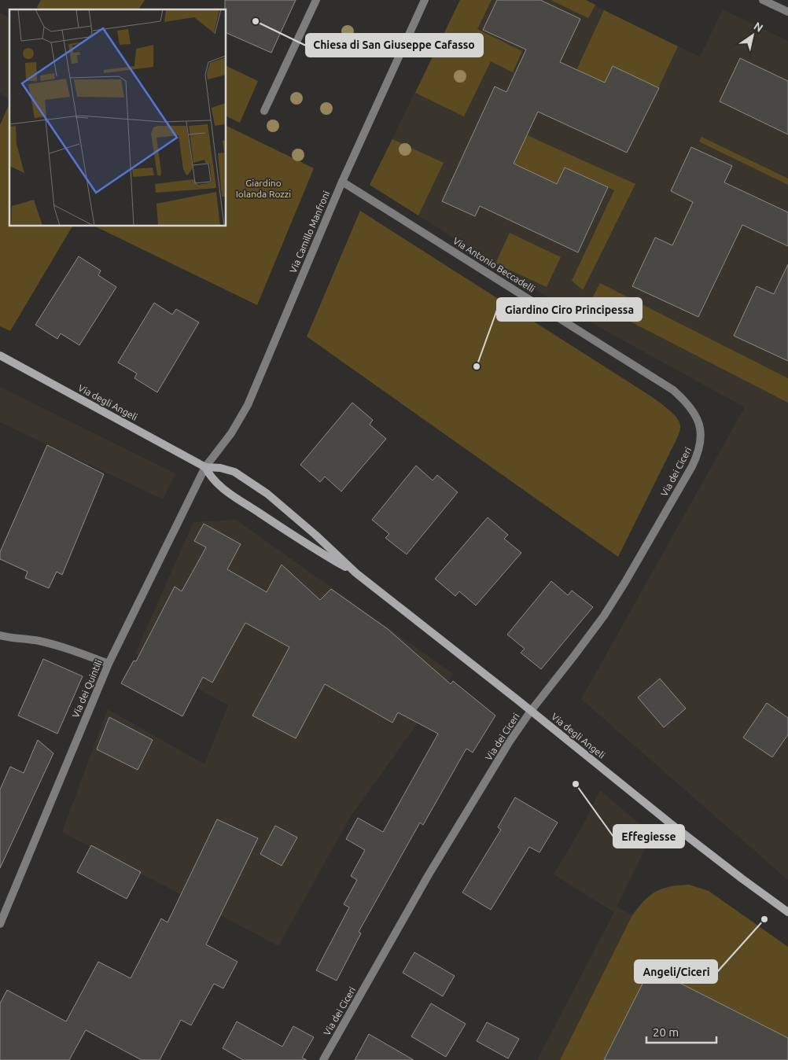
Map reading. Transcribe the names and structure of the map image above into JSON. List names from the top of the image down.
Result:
{
  "streets": {
    "street": [
      "Via Camillo Manfroni",
      "Via Antonio Beccadelli",
      "Via degli Angeli",
      "Via dei Ciceri",
      "Via dei Quintili"
    ]
  },
  "crossings": [
    ["Via Camillo Manfroni", "Via Antonio Beccadelli"],
    ["Via Camillo Manfroni", "Via degli Angeli"],
    ["Via Camillo Manfroni", "Via dei Quintili"],
    ["Via Antonio Beccadelli", "Via dei Ciceri"],
    ["Via degli Angeli", "Via dei Ciceri"],
    ["Via degli Angeli", "Via dei Quintili"]
  ],
  "parks": ["Giardino Iolanda Rozzi"],
  "places": [
    "Chiesa di San Giuseppe Cafasso",
    "Giardino Ciro Principessa",
    "Effegiesse",
    "Angeli/Ciceri"
  ],
  "scale_bar": "20 m",
  "north": "top right"
}
